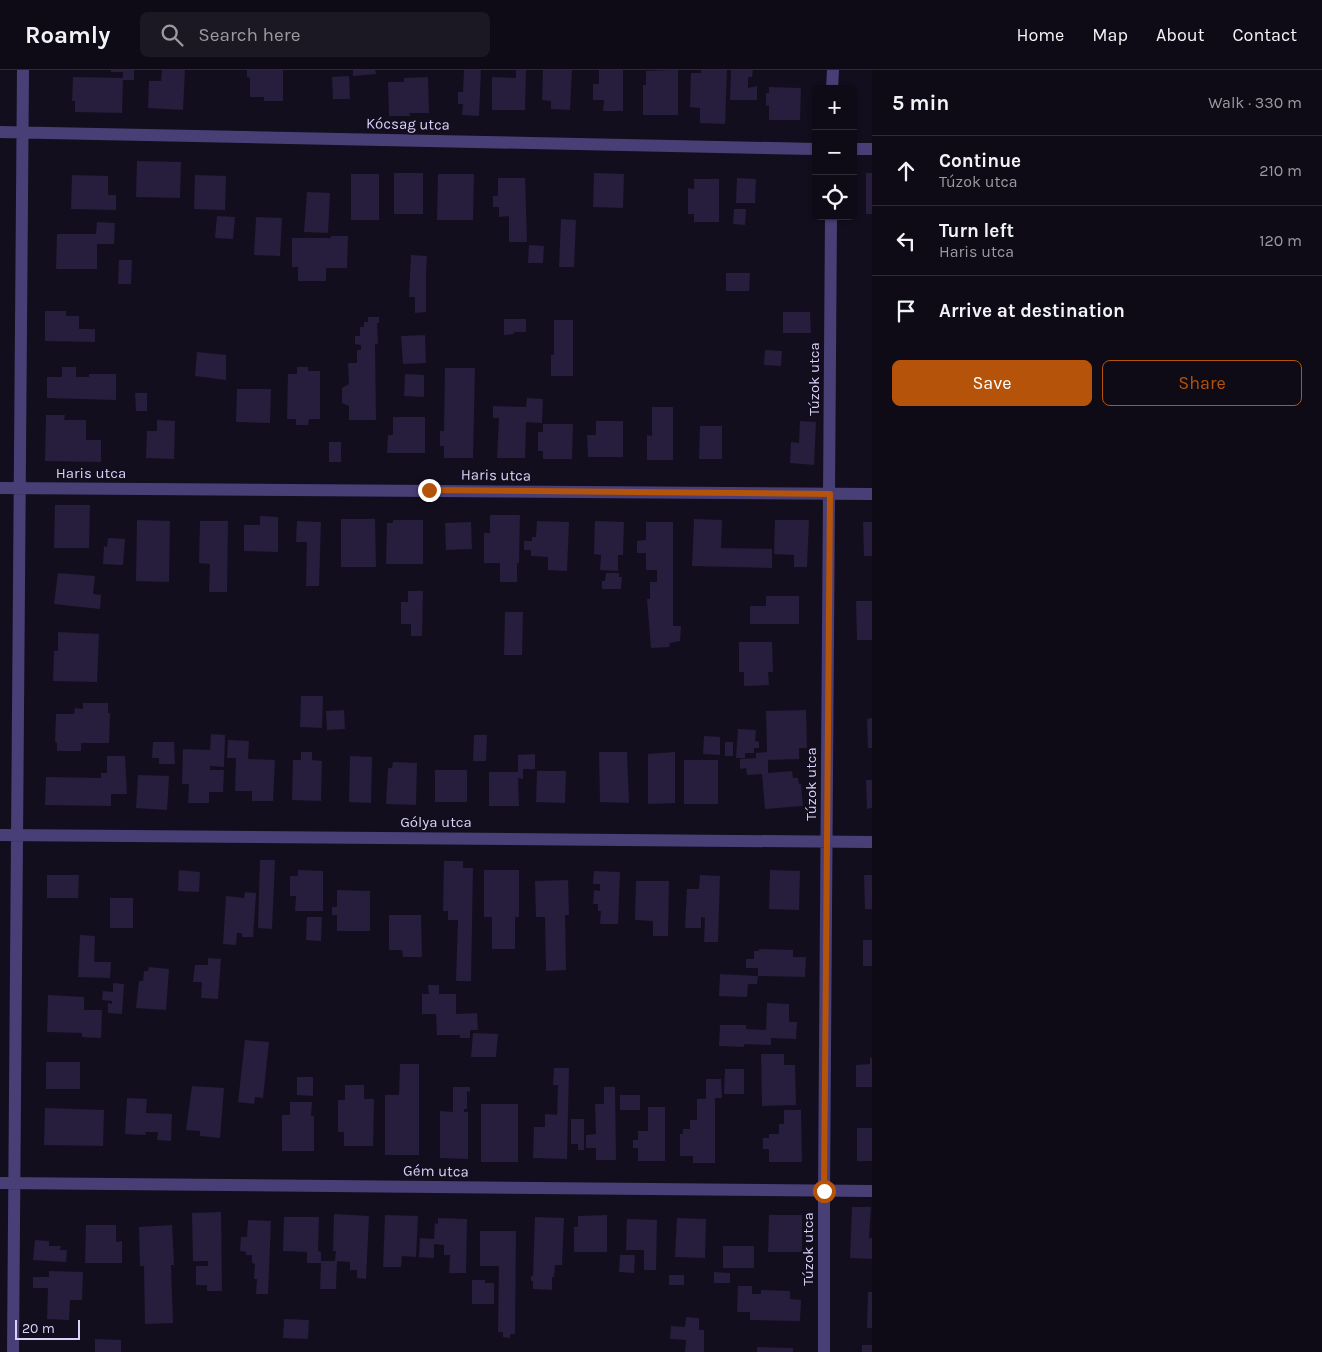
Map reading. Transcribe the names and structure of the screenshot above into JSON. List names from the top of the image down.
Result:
{
  "streets": {
    "street": [
      "Kócsag utca",
      "Túzok utca",
      "Haris utca",
      "Gólya utca",
      "Gém utca"
    ]
  },
  "crossings": [
    ["Túzok utca", "Haris utca"],
    ["Túzok utca", "Gólya utca"],
    ["Túzok utca", "Gém utca"]
  ],
  "scale_bar": "20 m",
  "page": {
    "header": "Roamly",
    "search": "Search here",
    "nav": [
      "Home",
      "Map",
      "About",
      "Contact"
    ],
    "heading": ["5 min", "Walk · 330 m"],
    "map_buttons": ["+", "−"],
    "list": [
      ["Continue", "Túzok utca", "210 m"],
      ["Turn left", "Haris utca", "120 m"],
      "Arrive at destination"
    ],
    "buttons": ["Save", "Share"],
    "scale": "20 m"
  }
}
